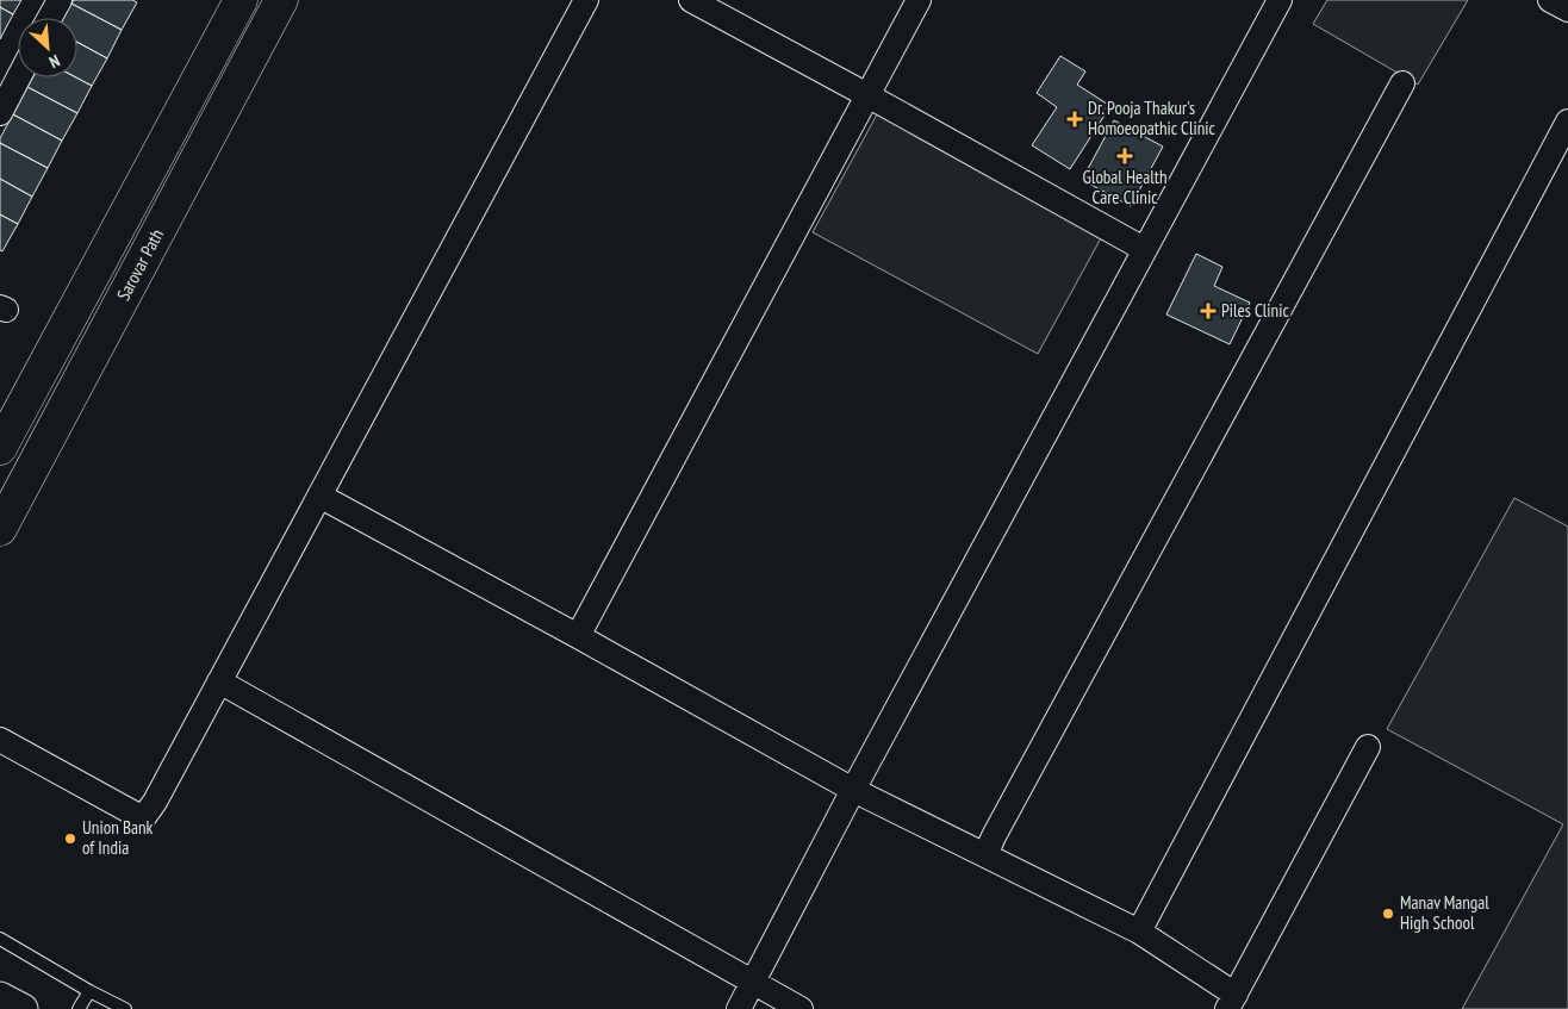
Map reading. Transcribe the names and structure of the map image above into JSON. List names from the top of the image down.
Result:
{
  "streets": {
    "main road": ["Sarovar Path"]
  },
  "places": {
    "health": ["Dr. Pooja Thakur's Homoeopathic Clinic", "Global Health Care Clinic", "Piles Clinic"],
    "other": ["Union Bank of India", "Manav Mangal High School"]
  },
  "north": "bottom right"
}
